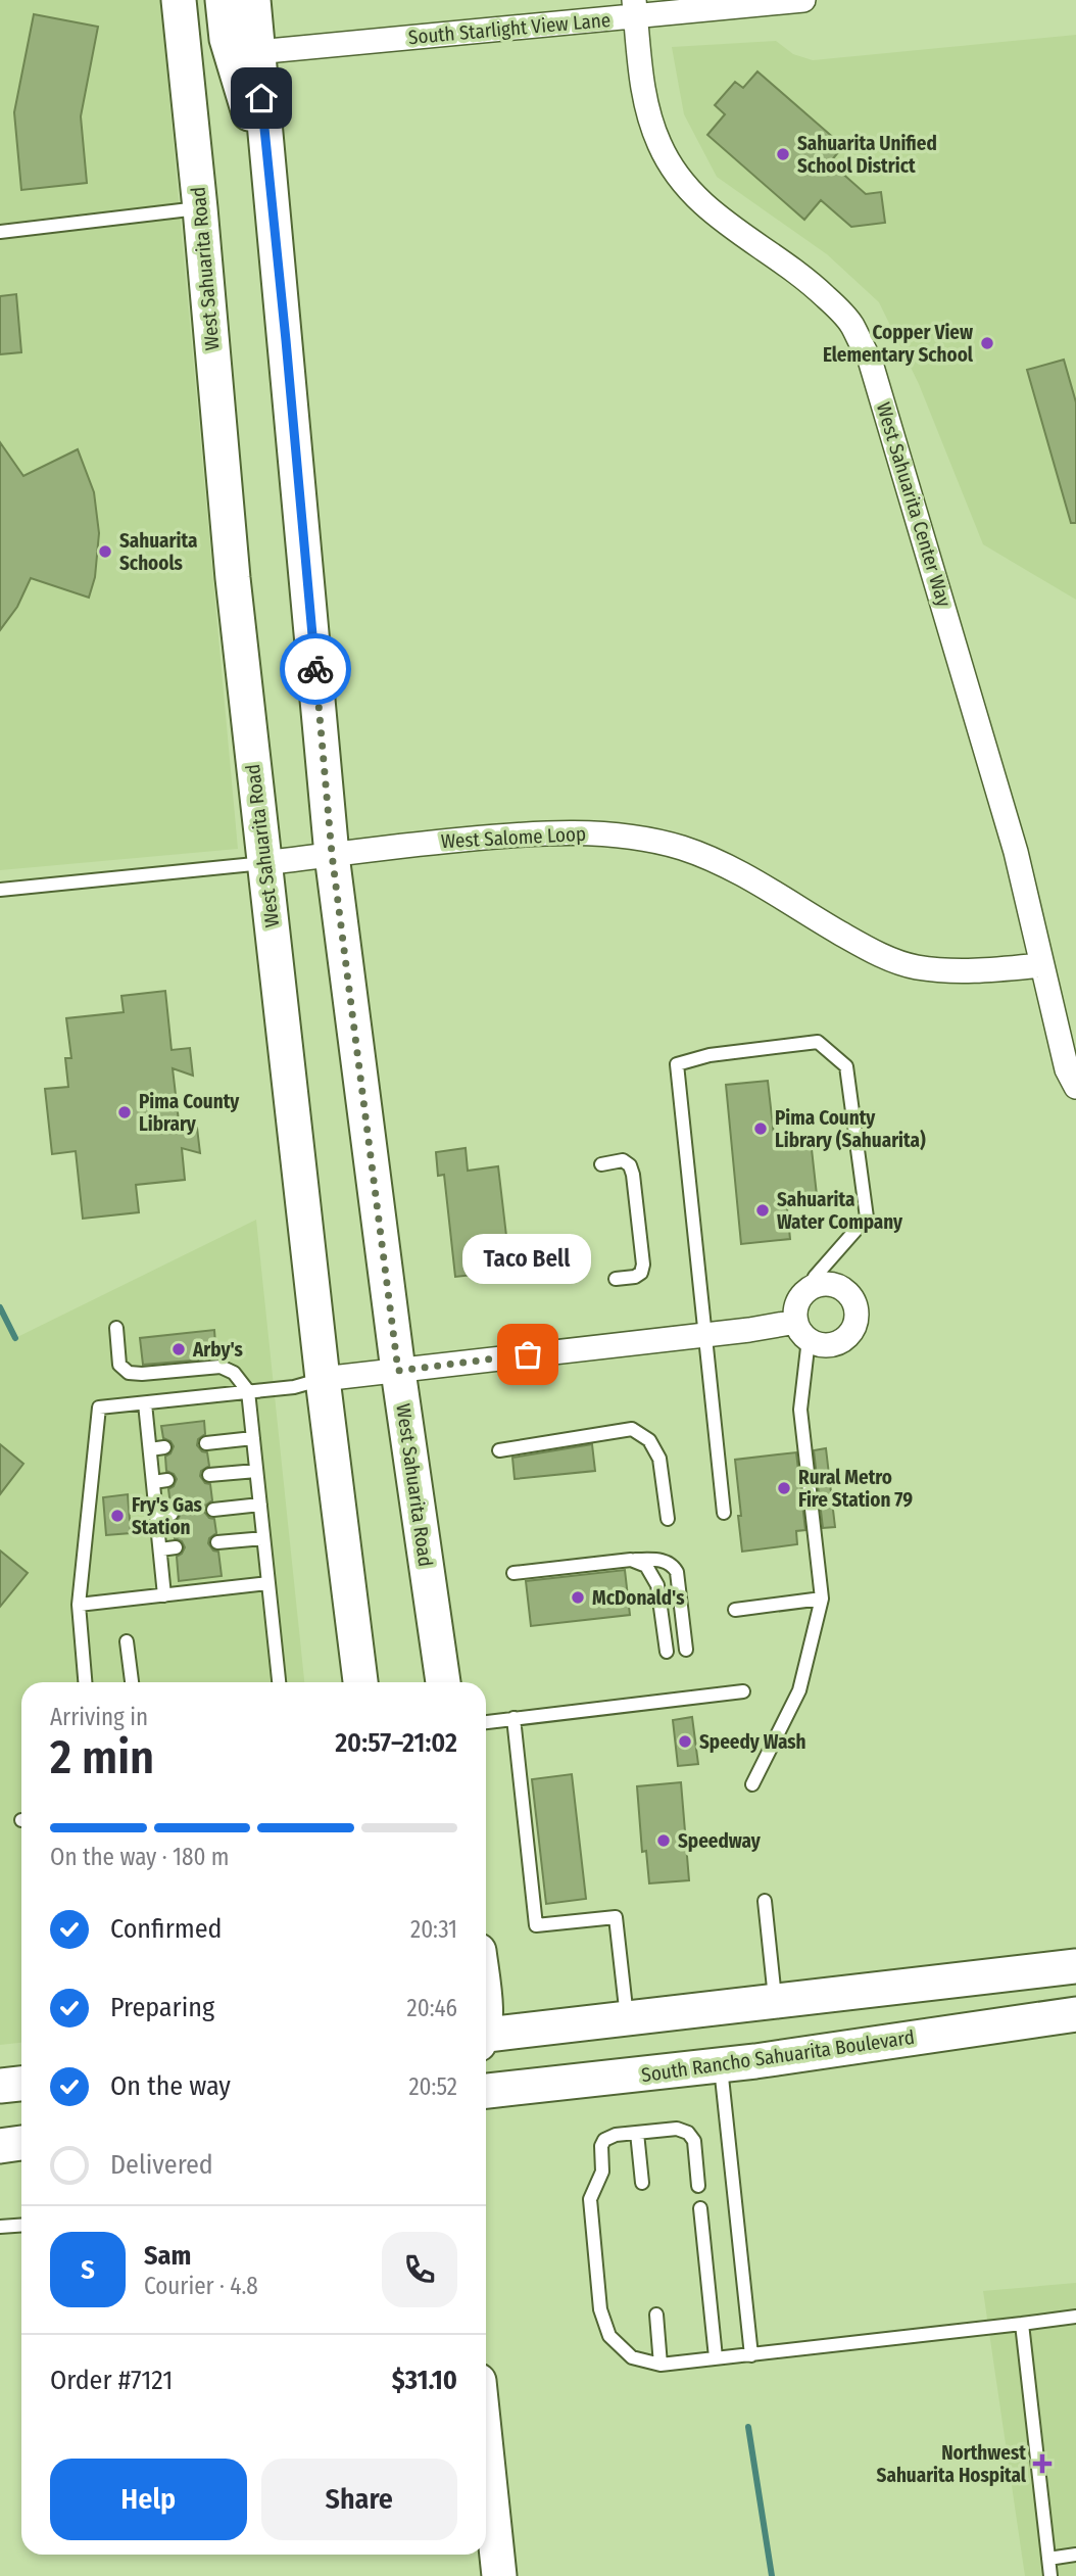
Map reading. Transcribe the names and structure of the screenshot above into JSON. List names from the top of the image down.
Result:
{
  "streets": {
    "main road": ["West Sahuarita Road", "South Rancho Sahuarita Boulevard"],
    "street": ["South Starlight View Lane", "West Sahuarita Center Way", "West Salome Loop"]
  },
  "crossings": [
    ["South Starlight View Lane", "West Sahuarita Road"],
    ["South Starlight View Lane", "West Sahuarita Center Way"],
    ["West Sahuarita Road", "West Salome Loop"],
    ["West Sahuarita Center Way", "West Salome Loop"]
  ],
  "places": {
    "other": [
      "Sahuarita Unified School District",
      "Copper View Elementary School",
      "Sahuarita Schools",
      "Pima County Library",
      "Pima County Library (Sahuarita)",
      "Sahuarita Water Company",
      "Arby's",
      "Taco Bell",
      "Rural Metro Fire Station 79",
      "Fry's Gas Station",
      "McDonald's",
      "Speedy Wash",
      "Speedway"
    ],
    "health": ["Northwest Sahuarita Hospital"]
  },
  "page": {
    "bubble": "Taco Bell",
    "heading": ["2 min", "Arriving in", "20:57–21:02"],
    "panel": [
      "Sam",
      "Courier · 4.8",
      "Order #7121",
      "$31.10"
    ],
    "bar": "On the way · 180 m",
    "list": [
      ["Confirmed", "20:31"],
      ["Preparing", "20:46"],
      ["On the way", "20:52"],
      "Delivered"
    ],
    "round": "S",
    "buttons": ["Help", "Share"]
  }
}
